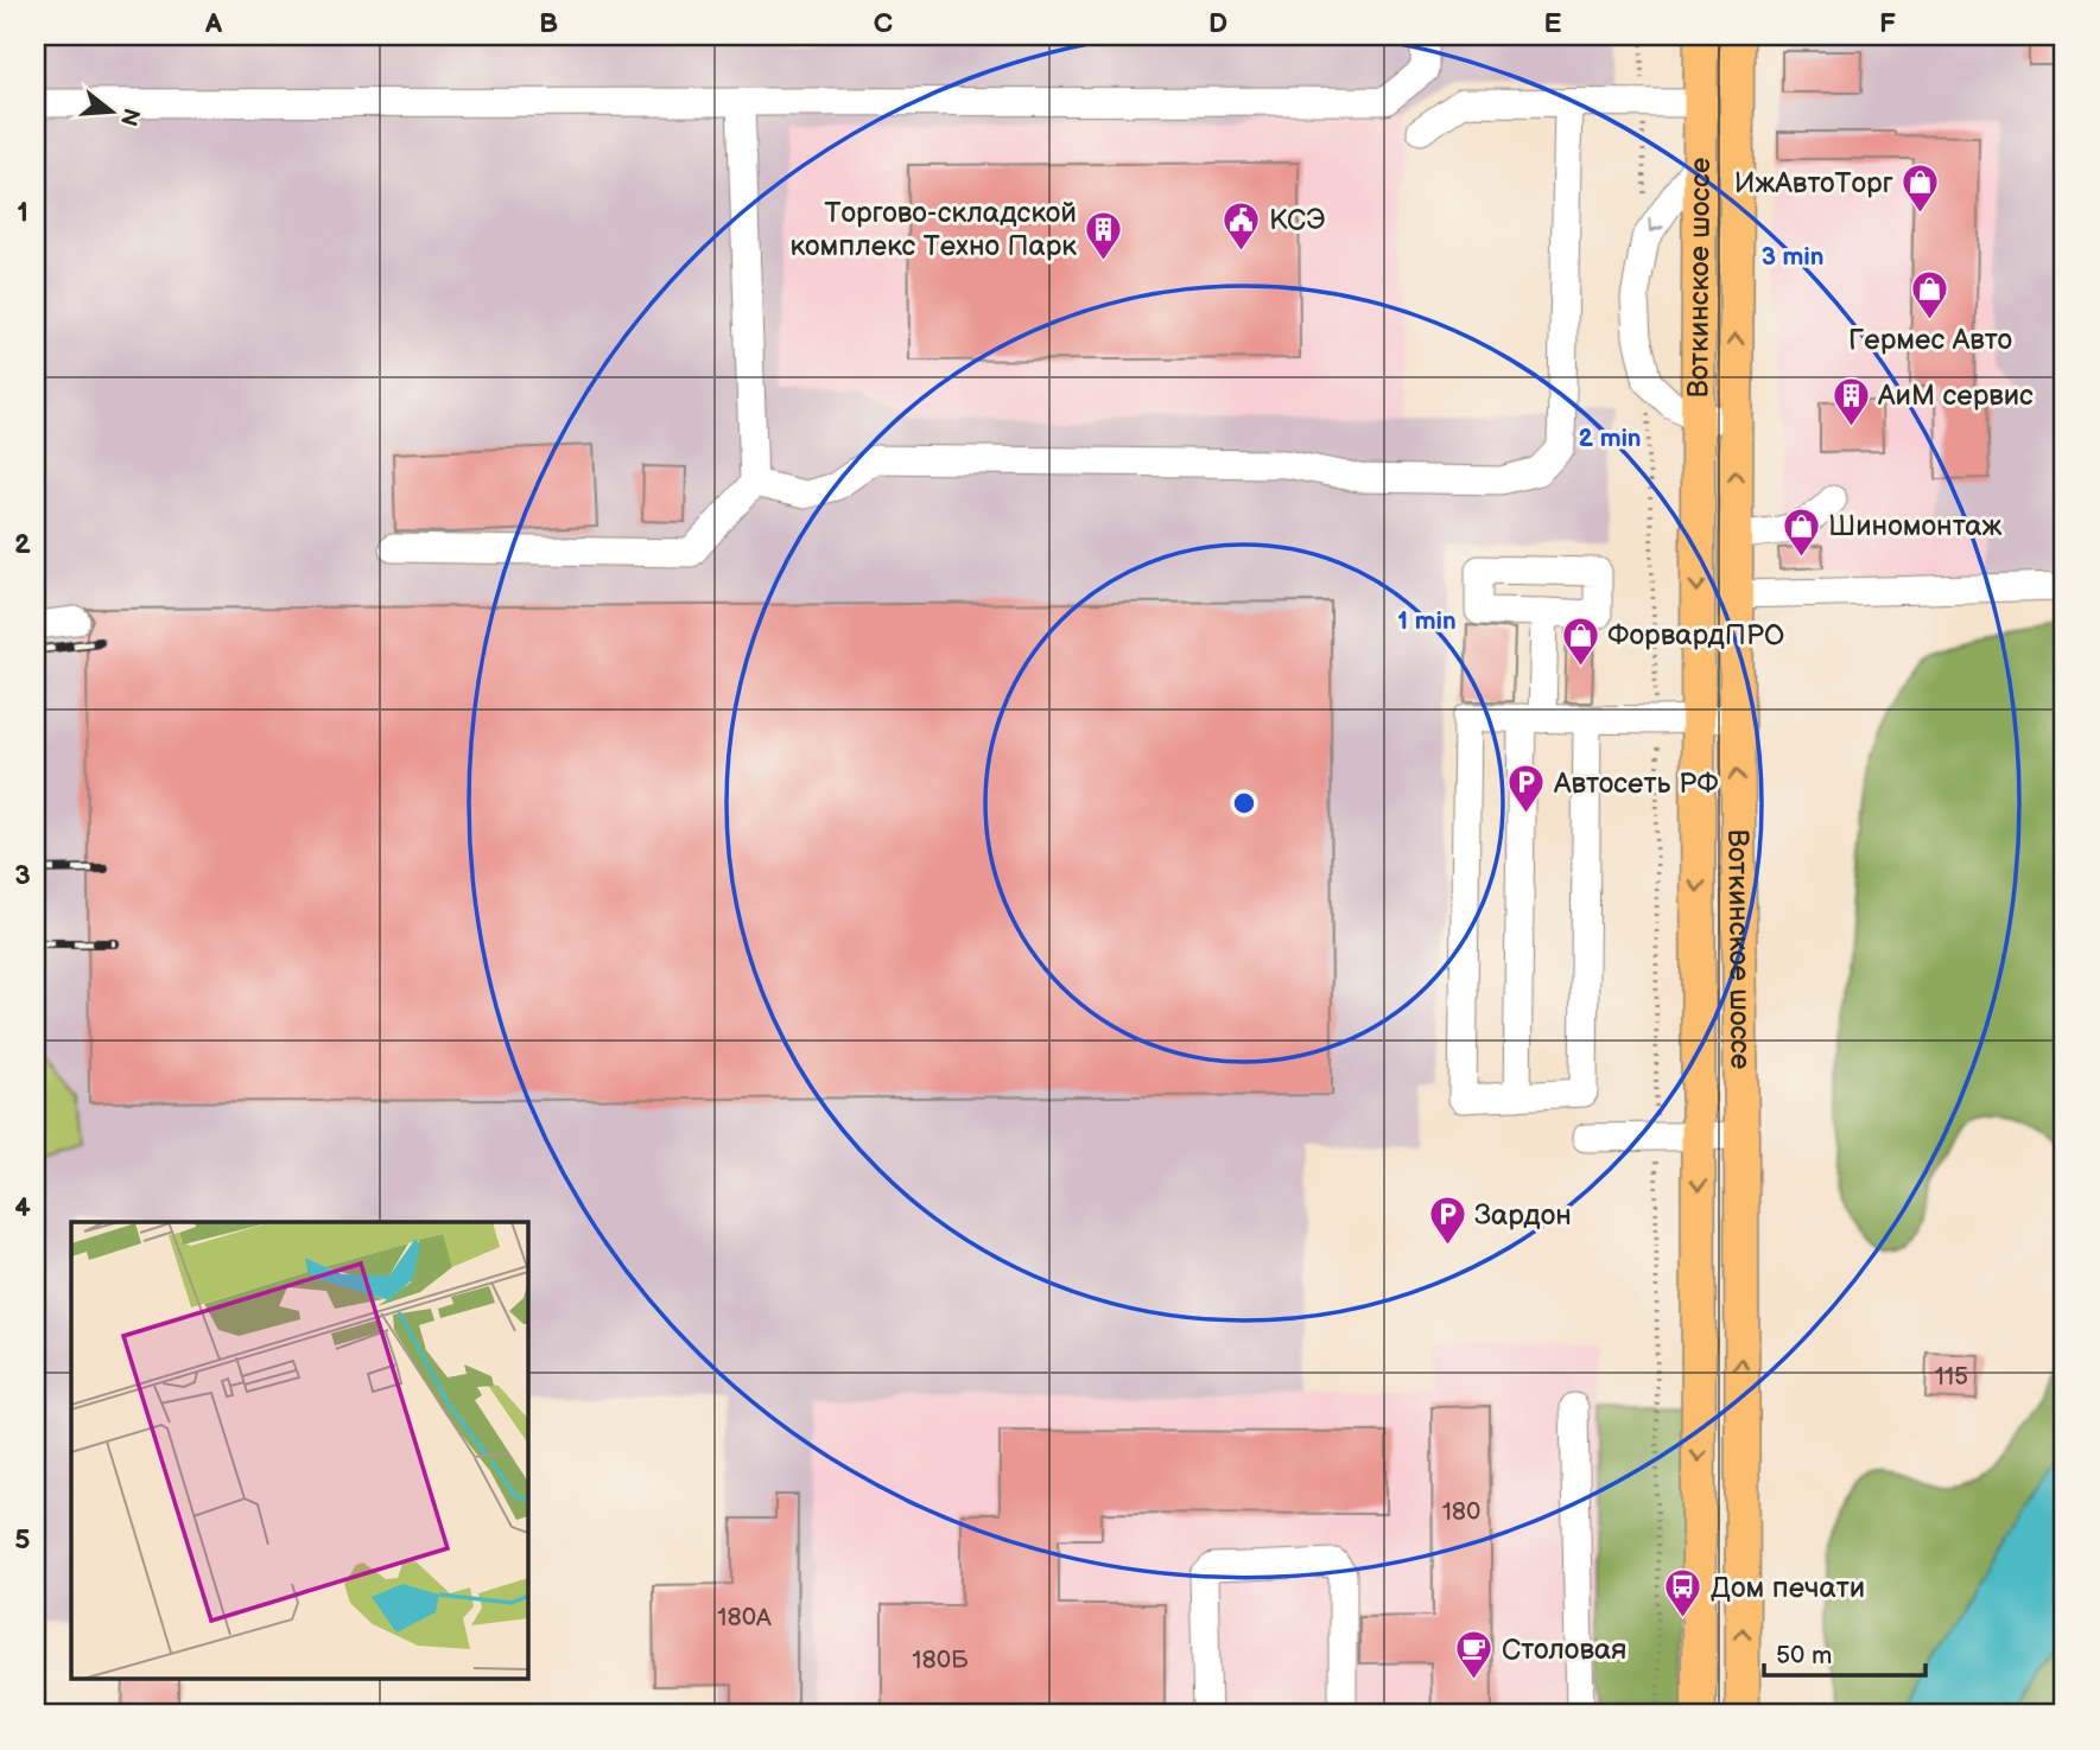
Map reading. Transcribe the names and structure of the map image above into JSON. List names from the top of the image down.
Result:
{
  "streets": {
    "main road": ["Воткинское шоссе"]
  },
  "places": {
    "shop": [
      "ИжАвтоТорг",
      "Гермес Авто",
      "Шиномонтаж",
      "ФорвардПРО"
    ],
    "public building": ["КСЭ"],
    "building": ["Торгово-складской комплекс Техно Парк", "АиМ сервис"],
    "parking": ["Автосеть РФ", "Зардон"],
    "bus stop": ["Дом печати"],
    "cafe": ["Столовая"]
  },
  "house_numbers": [
    "115",
    "180",
    "180А",
    "180Б"
  ],
  "scale_bar": "50 m",
  "north": "right",
  "grid": {
    "columns": [
      "A",
      "B",
      "C",
      "D",
      "E",
      "F"
    ],
    "rows": [
      "1",
      "2",
      "3",
      "4",
      "5"
    ]
  },
  "rings": ["3 min", "2 min", "1 min"]
}
